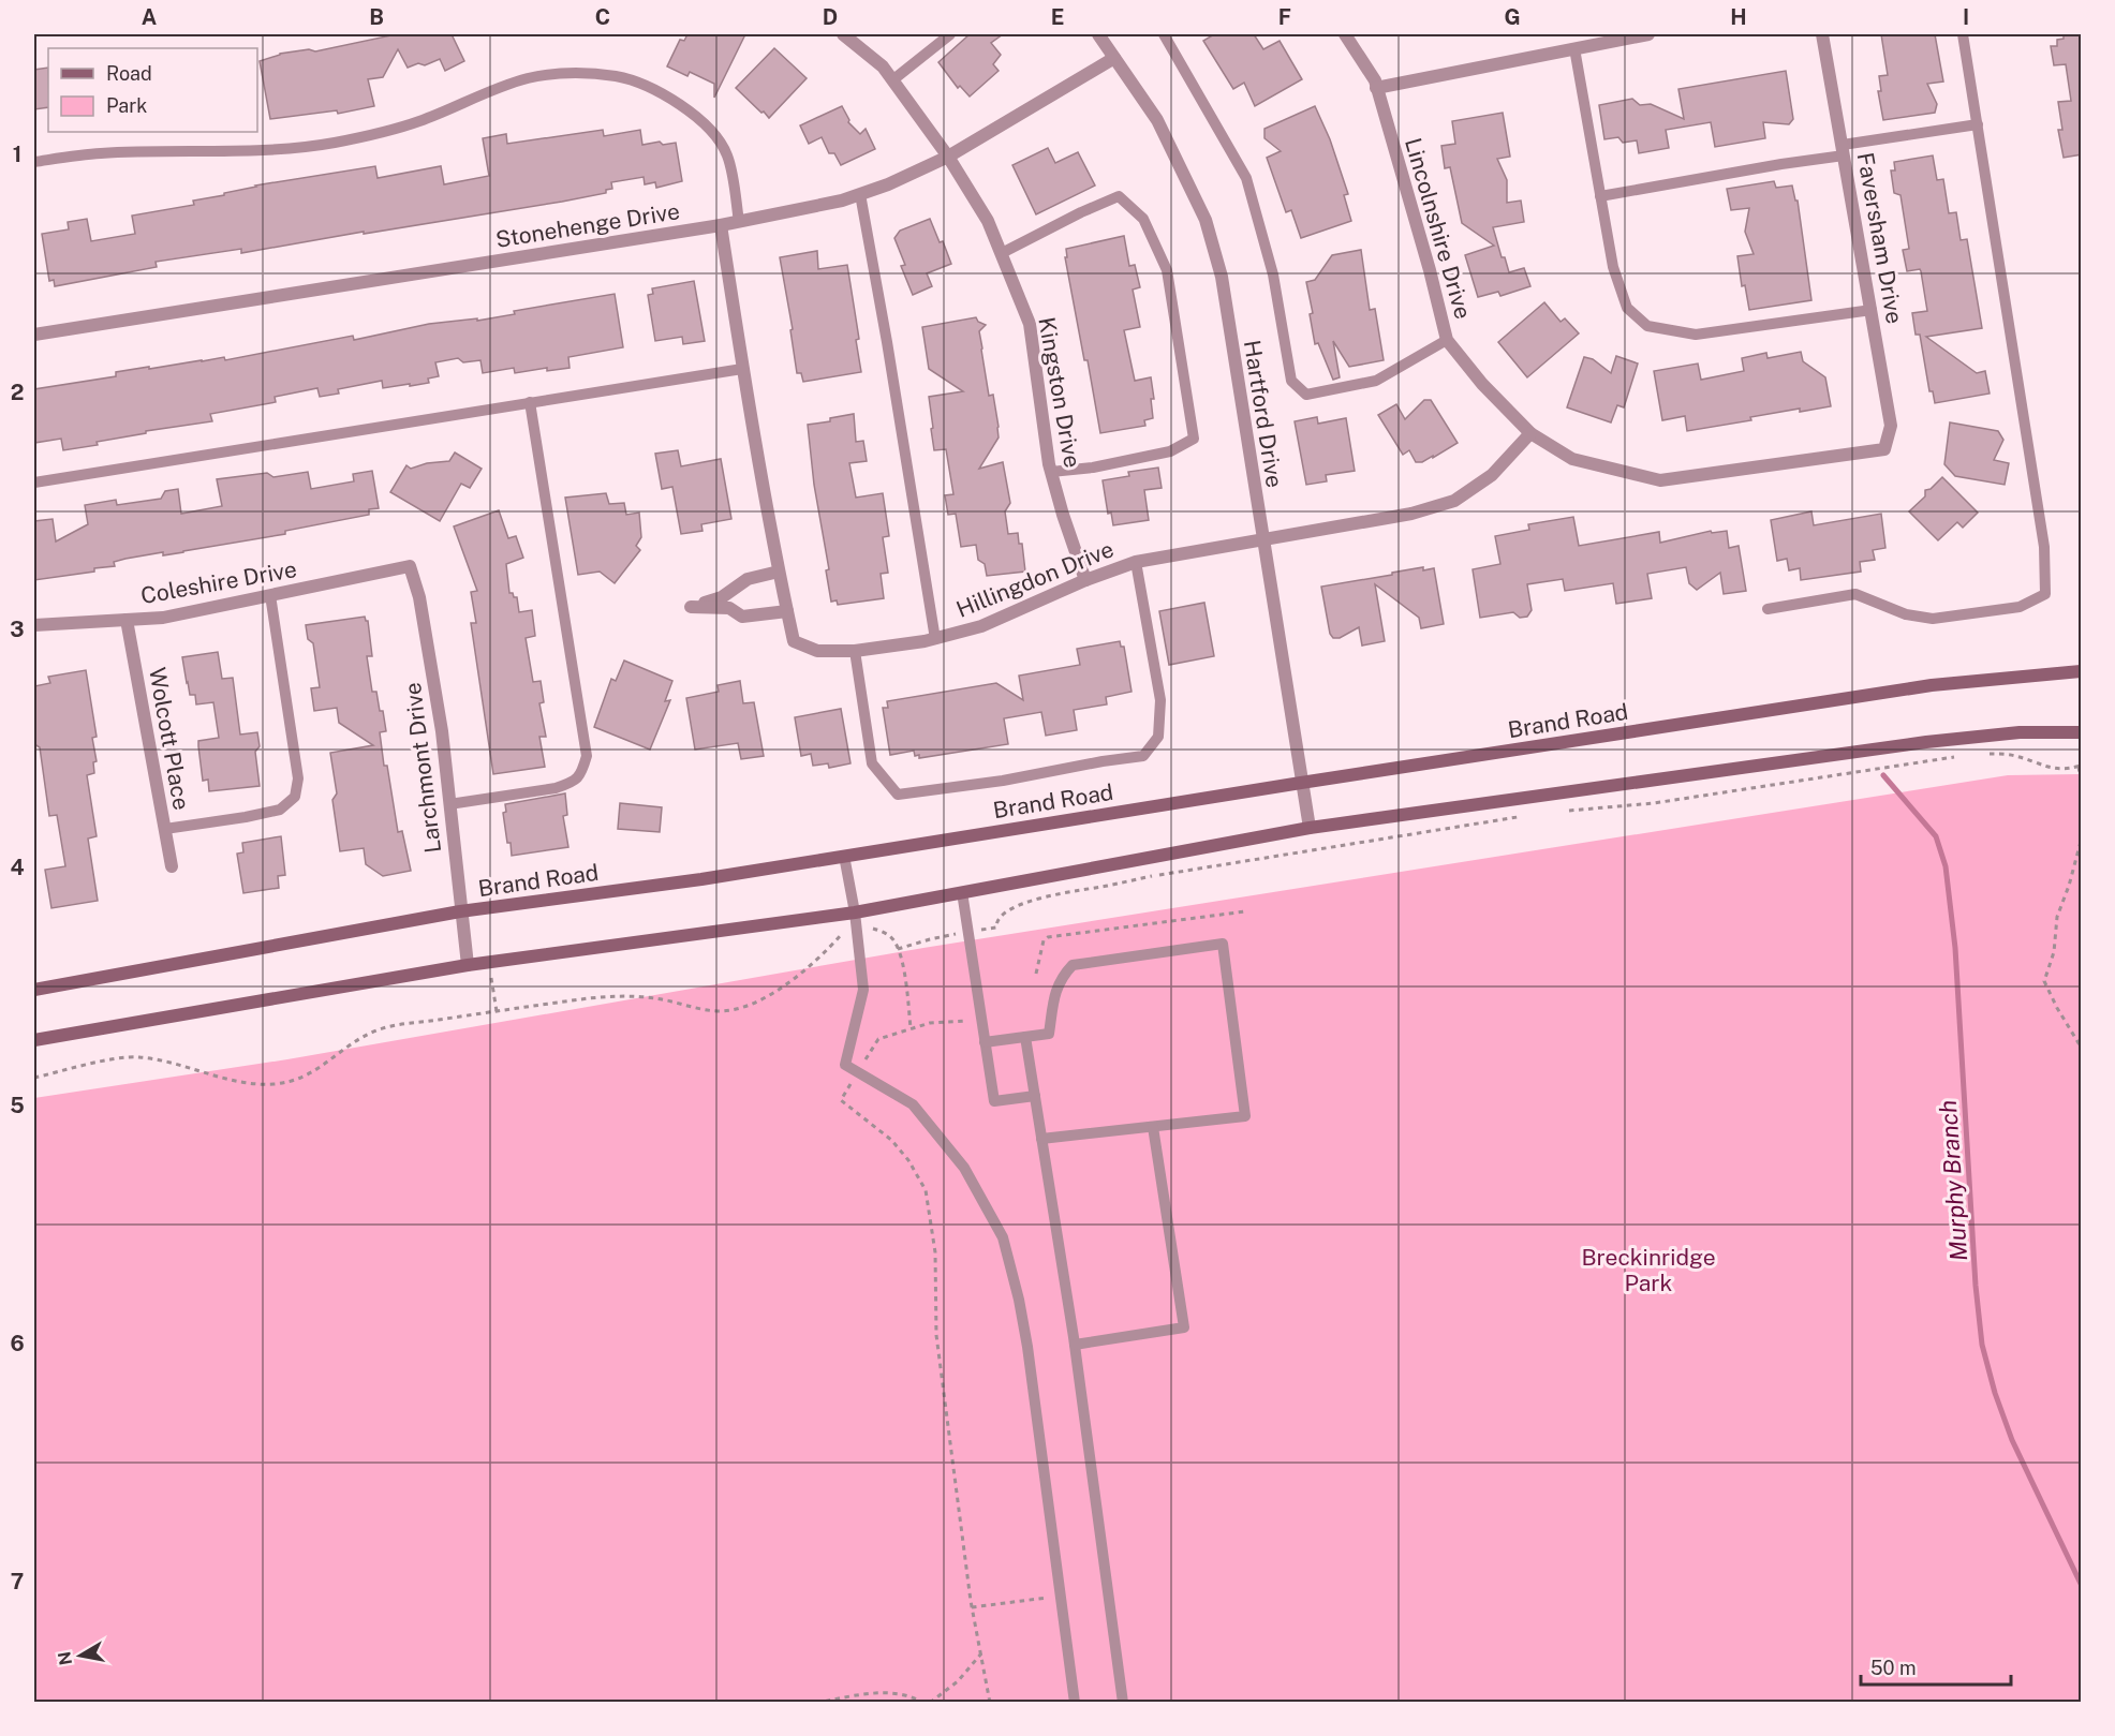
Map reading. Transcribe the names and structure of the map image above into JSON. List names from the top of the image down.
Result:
{
  "streets": {
    "main road": ["Brand Road"],
    "street": [
      "Stonehenge Drive",
      "Lincolnshire Drive",
      "Faversham Drive",
      "Kingston Drive",
      "Hartford Drive",
      "Hillingdon Drive",
      "Coleshire Drive",
      "Wolcott Place",
      "Larchmont Drive"
    ]
  },
  "crossings": [
    ["Stonehenge Drive", "Kingston Drive"],
    ["Stonehenge Drive", "Hartford Drive"],
    ["Stonehenge Drive", "Hillingdon Drive"],
    ["Lincolnshire Drive", "Faversham Drive"],
    ["Lincolnshire Drive", "Hillingdon Drive"],
    ["Kingston Drive", "Hillingdon Drive"],
    ["Hartford Drive", "Hillingdon Drive"],
    ["Hartford Drive", "Brand Road"],
    ["Coleshire Drive", "Wolcott Place"],
    ["Coleshire Drive", "Larchmont Drive"],
    ["Brand Road", "Larchmont Drive"]
  ],
  "water": ["Murphy Branch"],
  "parks": ["Breckinridge Park"],
  "legend": ["Road", "Park"],
  "scale_bar": "50 m",
  "north": "left",
  "grid": {
    "columns": [
      "A",
      "B",
      "C",
      "D",
      "E",
      "F",
      "G",
      "H",
      "I"
    ],
    "rows": [
      "1",
      "2",
      "3",
      "4",
      "5",
      "6",
      "7"
    ]
  }
}
